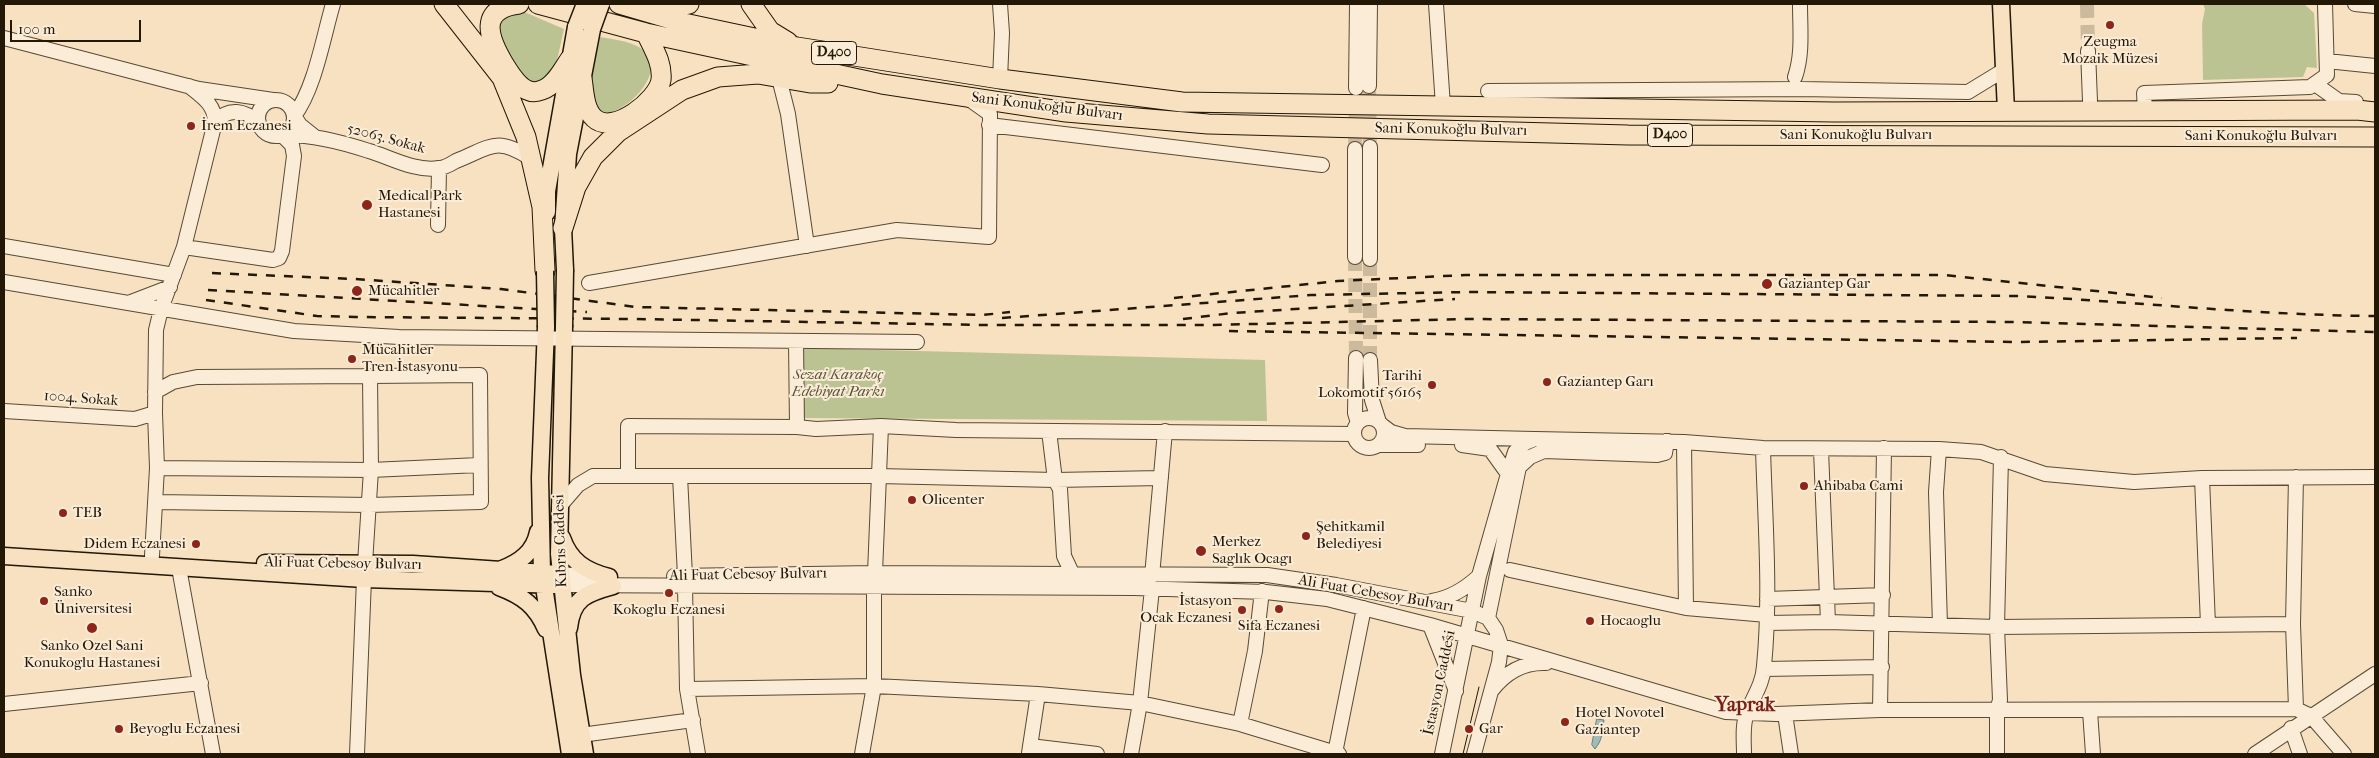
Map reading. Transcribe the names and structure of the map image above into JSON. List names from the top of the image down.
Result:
{
  "streets": {
    "highway": ["D400", "Sani Konukoğlu Bulvarı"],
    "main road": ["Kıbrıs Caddesi", "Ali Fuat Cebesoy Bulvarı"],
    "street": ["52063. Sokak", "1004. Sokak", "İstasyon Caddesi"]
  },
  "crossings": [
    ["Kıbrıs Caddesi", "Ali Fuat Cebesoy Bulvarı"],
    ["Ali Fuat Cebesoy Bulvarı", "İstasyon Caddesi"]
  ],
  "districts": ["Yaprak"],
  "parks": ["Sezai Karakoç Edebiyat Parkı"],
  "places": [
    "Zeugma Mozaik Müzesi",
    "İrem Eczanesi",
    "Medical Park Hastanesi",
    "Gaziantep Gar",
    "Mücahitler",
    "Mücahitler Tren İstasyonu",
    "Gaziantep Garı",
    "Tarihi Lokomotif 56165",
    "Ahibaba Cami",
    "Olicenter",
    "TEB",
    "Şehitkamil Belediyesi",
    "Didem Eczanesi",
    "Merkez Saglık Ocagı",
    "Kokoglu Eczanesi",
    "Sanko Üniversitesi",
    "Sifa Eczanesi",
    "İstasyon Ocak Eczanesi",
    "Hocaoglu",
    "Sanko Ozel Sani Konukoglu Hastanesi",
    "Hotel Novotel Gaziantep",
    "Beyoglu Eczanesi",
    "Gar"
  ],
  "scale_bar": "100 m"
}
